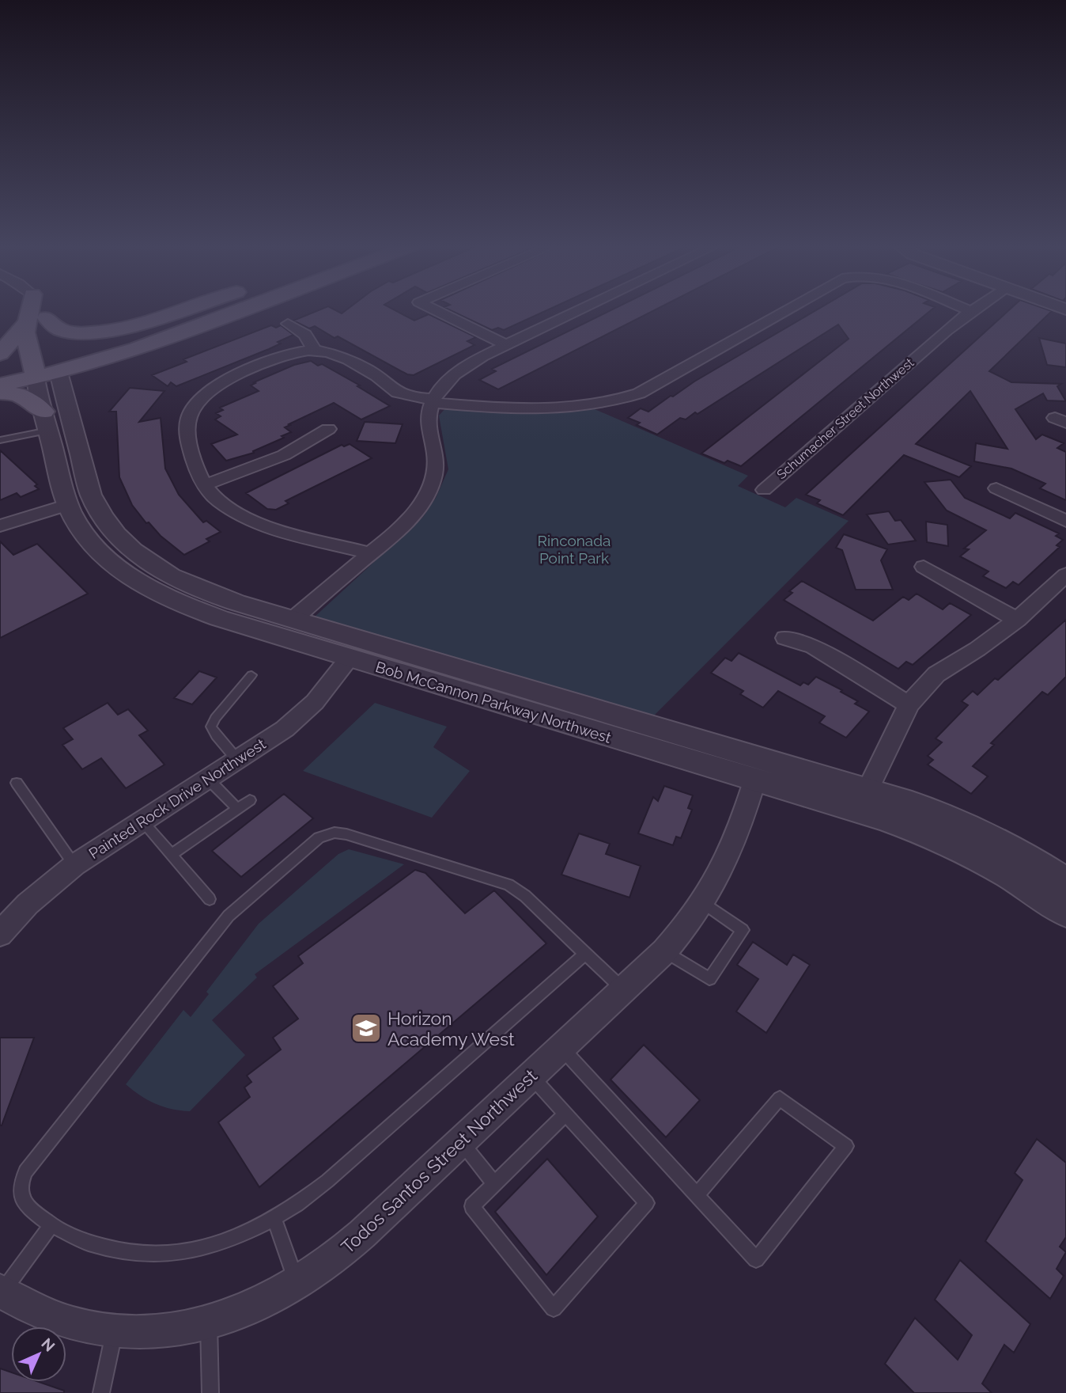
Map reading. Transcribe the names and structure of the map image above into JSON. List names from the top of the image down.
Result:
{
  "streets": {
    "street": [
      "Schumacher Street Northwest",
      "Bob McCannon Parkway Northwest",
      "Painted Rock Drive Northwest",
      "Todos Santos Street Northwest"
    ]
  },
  "crossings": [
    ["Bob McCannon Parkway Northwest", "Painted Rock Drive Northwest"],
    ["Bob McCannon Parkway Northwest", "Todos Santos Street Northwest"]
  ],
  "parks": ["Rinconada Point Park"],
  "places": {
    "school or university": ["Horizon Academy West"]
  },
  "north": "top right"
}
